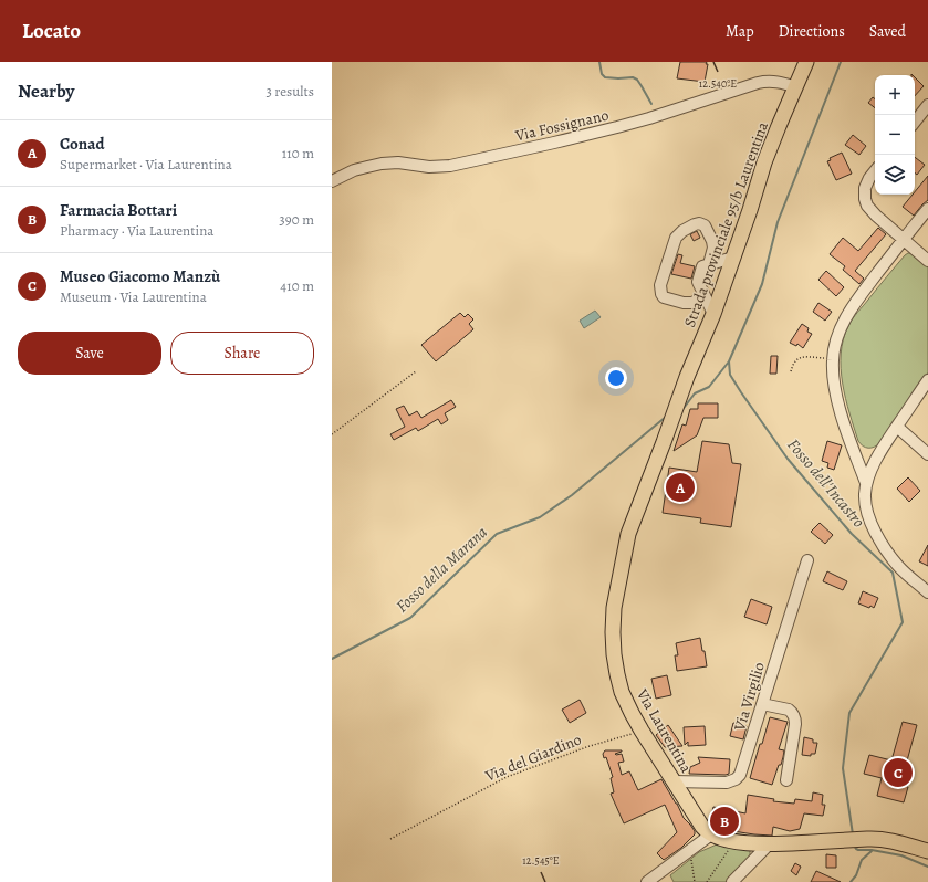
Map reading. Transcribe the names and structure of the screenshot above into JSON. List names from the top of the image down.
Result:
{
  "streets": {
    "main road": ["Strada provinciale 95/b Laurentina", "Via Laurentina"],
    "street": ["Via Fossignano", "Via Virgilio"],
    "path": ["Via del Giardino"]
  },
  "crossings": [
    ["Via Fossignano", "Strada provinciale 95/b Laurentina"],
    ["Strada provinciale 95/b Laurentina", "Via Laurentina"],
    ["Via Virgilio", "Via Laurentina"],
    ["Via Laurentina", "Via del Giardino"]
  ],
  "water": ["Fosso dell'Incastro", "Fosso della Marana"],
  "page": {
    "header": "Locato",
    "nav": ["Map", "Directions", "Saved"],
    "heading": ["Nearby", "3 results"],
    "map_buttons": ["+", "−"],
    "list": [
      {
        "mark": "A",
        "name": "Conad",
        "note": "Supermarket · Via Laurentina",
        "value": "110 m"
      },
      {
        "mark": "B",
        "name": "Farmacia Bottari",
        "note": "Pharmacy · Via Laurentina",
        "value": "390 m"
      },
      {
        "mark": "C",
        "name": "Museo Giacomo Manzù",
        "note": "Museum · Via Laurentina",
        "value": "410 m"
      }
    ],
    "buttons": ["Save", "Share"],
    "pins": ["A", "C", "B"]
  },
  "coordinates": ["12.540°E", "12.545°E"]
}
